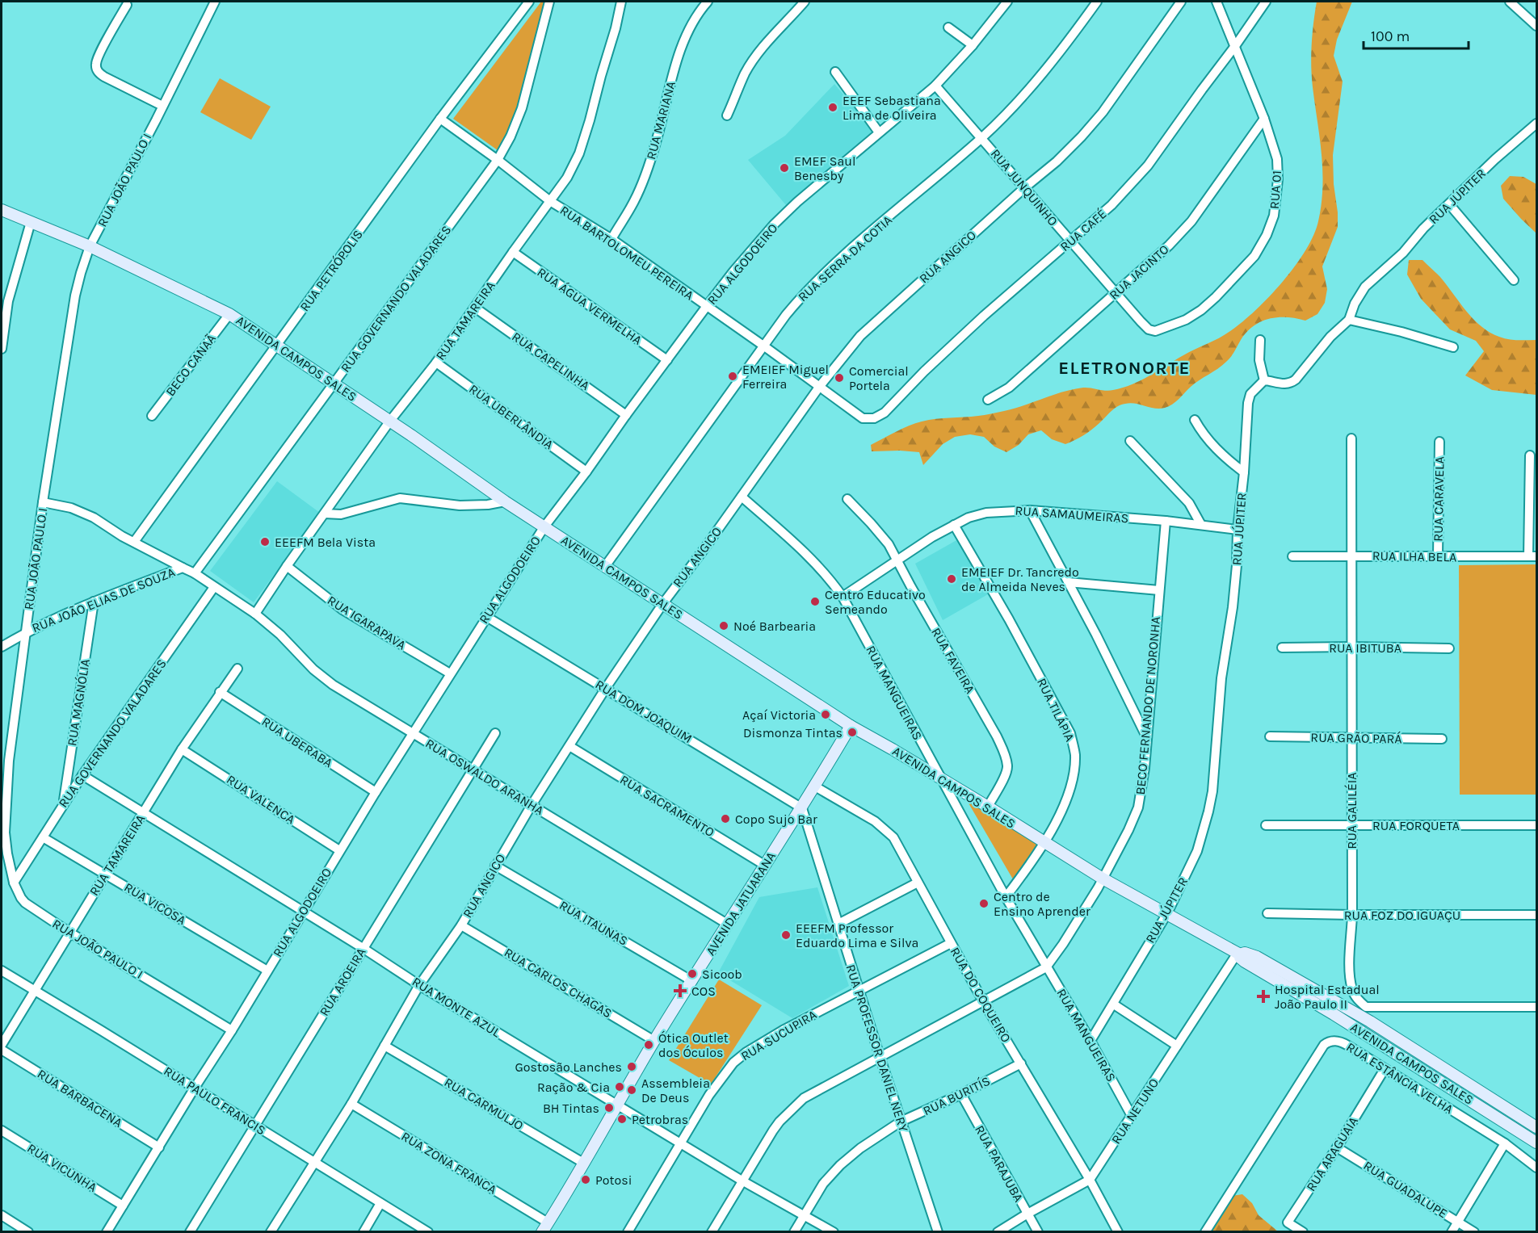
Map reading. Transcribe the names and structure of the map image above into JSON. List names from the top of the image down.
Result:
{
  "streets": {
    "street": [
      "RUA MARIANA",
      "RUA JOÃO PAULO I",
      "RUA JUNQUINHO",
      "RUA 01",
      "RUA JÚPITER",
      "RUA CAFÉ",
      "RUA BARTOLOMEU PEREIRA",
      "RUA ANGICO",
      "RUA SERRA DA COTIA",
      "RUA ALGODOEIRO",
      "RUA PETRÓPOLIS",
      "RUA JACINTO",
      "RUA GOVERNANDO VALADARES",
      "RUA ÁGUA VERMELHA",
      "RUA TAMAREIRA",
      "AVENIDA CAMPOS SALES",
      "RUA CAPELINHA",
      "BECO CANAÃ",
      "RUA UBERLÂNDIA",
      "RUA CARAVELA",
      "RUA SAMAUMEIRAS",
      "RUA ILHA BELA",
      "RUA JOÃO ELIAS DE SOUZA",
      "RUA IGARAPAVA",
      "RUA IBITUBA",
      "RUA FAVEIRA",
      "RUA MANGUEIRAS",
      "RUA MAGNÓLIA",
      "BECO FERNANDO DE NORONHA",
      "RUA TILÁPIA",
      "RUA DOM JOAQUIM",
      "RUA GRÃO PARÁ",
      "RUA UBERABA",
      "RUA OSWALDO ARANHA",
      "RUA VALENCA",
      "RUA SACRAMENTO",
      "RUA GALILÉIA",
      "RUA FORQUETA",
      "RUA VICOSA",
      "AVENIDA JATUARANA",
      "RUA FOZ DO IGUAÇU",
      "RUA ITAUNAS",
      "RUA AROEIRA",
      "RUA CARLOS CHAGAS",
      "RUA DO COQUEIRO",
      "RUA MONTE AZUL",
      "RUA SUCUPIRA",
      "RUA PROFESSOR DANIEL NERY",
      "RUA ESTÂNCIA VELHA",
      "RUA BURITÍS",
      "RUA BARBACENA",
      "RUA PAULO FRANCIS",
      "RUA CARMULJO",
      "RUA NETUNO",
      "RUA ARAGUAIA",
      "RUA ZONA FRANCA",
      "RUA PARAJUBA",
      "RUA VICUNHA",
      "RUA GUADALUPE"
    ]
  },
  "crossings": [
    ["RUA MARIANA", "RUA BARTOLOMEU PEREIRA"],
    ["RUA JOÃO PAULO I", "RUA ALGODOEIRO"],
    ["RUA JOÃO PAULO I", "RUA GOVERNANDO VALADARES"],
    ["RUA JOÃO PAULO I", "RUA TAMAREIRA"],
    ["RUA JOÃO PAULO I", "AVENIDA CAMPOS SALES"],
    ["RUA JOÃO PAULO I", "RUA JOÃO ELIAS DE SOUZA"],
    ["RUA JUNQUINHO", "RUA 01"],
    ["RUA JUNQUINHO", "RUA CAFÉ"],
    ["RUA JUNQUINHO", "RUA ANGICO"],
    ["RUA JUNQUINHO", "RUA SERRA DA COTIA"],
    ["RUA JUNQUINHO", "RUA ALGODOEIRO"],
    ["RUA JUNQUINHO", "RUA JACINTO"],
    ["RUA 01", "RUA CAFÉ"],
    ["RUA 01", "RUA JACINTO"],
    ["RUA JÚPITER", "AVENIDA CAMPOS SALES"],
    ["RUA JÚPITER", "RUA SAMAUMEIRAS"],
    ["RUA JÚPITER", "RUA MANGUEIRAS"],
    ["RUA CAFÉ", "RUA BARTOLOMEU PEREIRA"],
    ["RUA BARTOLOMEU PEREIRA", "RUA ANGICO"],
    ["RUA BARTOLOMEU PEREIRA", "RUA SERRA DA COTIA"],
    ["RUA BARTOLOMEU PEREIRA", "RUA ALGODOEIRO"],
    ["RUA BARTOLOMEU PEREIRA", "RUA PETRÓPOLIS"],
    ["RUA BARTOLOMEU PEREIRA", "RUA GOVERNANDO VALADARES"],
    ["RUA BARTOLOMEU PEREIRA", "RUA TAMAREIRA"],
    ["RUA ANGICO", "AVENIDA CAMPOS SALES"],
    ["RUA ANGICO", "RUA MANGUEIRAS"],
    ["RUA ANGICO", "RUA DOM JOAQUIM"],
    ["RUA ANGICO", "RUA OSWALDO ARANHA"],
    ["RUA ANGICO", "RUA SACRAMENTO"],
    ["RUA ANGICO", "RUA ITAUNAS"],
    ["RUA ANGICO", "RUA CARLOS CHAGAS"],
    ["RUA ANGICO", "RUA MONTE AZUL"],
    ["RUA ANGICO", "RUA PAULO FRANCIS"],
    ["RUA ANGICO", "RUA CARMULJO"],
    ["RUA ANGICO", "RUA ZONA FRANCA"],
    ["RUA SERRA DA COTIA", "AVENIDA CAMPOS SALES"],
    ["RUA ALGODOEIRO", "RUA ÁGUA VERMELHA"],
    ["RUA ALGODOEIRO", "AVENIDA CAMPOS SALES"],
    ["RUA ALGODOEIRO", "RUA CAPELINHA"],
    ["RUA ALGODOEIRO", "RUA UBERLÂNDIA"],
    ["RUA ALGODOEIRO", "RUA IGARAPAVA"],
    ["RUA ALGODOEIRO", "RUA DOM JOAQUIM"],
    ["RUA ALGODOEIRO", "RUA UBERABA"],
    ["RUA ALGODOEIRO", "RUA OSWALDO ARANHA"],
    ["RUA ALGODOEIRO", "RUA VALENCA"],
    ["RUA ALGODOEIRO", "RUA VICOSA"],
    ["RUA ALGODOEIRO", "RUA MONTE AZUL"],
    ["RUA ALGODOEIRO", "RUA BARBACENA"],
    ["RUA ALGODOEIRO", "RUA PAULO FRANCIS"],
    ["RUA ALGODOEIRO", "RUA VICUNHA"],
    ["RUA PETRÓPOLIS", "AVENIDA CAMPOS SALES"],
    ["RUA GOVERNANDO VALADARES", "AVENIDA CAMPOS SALES"],
    ["RUA GOVERNANDO VALADARES", "RUA JOÃO ELIAS DE SOUZA"],
    ["RUA GOVERNANDO VALADARES", "RUA MAGNÓLIA"],
    ["RUA GOVERNANDO VALADARES", "RUA VICOSA"],
    ["RUA GOVERNANDO VALADARES", "RUA MONTE AZUL"],
    ["RUA ÁGUA VERMELHA", "RUA TAMAREIRA"],
    ["RUA TAMAREIRA", "AVENIDA CAMPOS SALES"],
    ["RUA TAMAREIRA", "RUA CAPELINHA"],
    ["RUA TAMAREIRA", "RUA UBERLÂNDIA"],
    ["RUA TAMAREIRA", "RUA JOÃO ELIAS DE SOUZA"],
    ["RUA TAMAREIRA", "RUA IGARAPAVA"],
    ["RUA TAMAREIRA", "RUA UBERABA"],
    ["RUA TAMAREIRA", "RUA OSWALDO ARANHA"],
    ["RUA TAMAREIRA", "RUA VALENCA"],
    ["RUA TAMAREIRA", "RUA VICOSA"],
    ["RUA TAMAREIRA", "RUA MONTE AZUL"],
    ["RUA TAMAREIRA", "RUA PAULO FRANCIS"],
    ["AVENIDA CAMPOS SALES", "BECO CANAÃ"],
    ["AVENIDA CAMPOS SALES", "RUA FAVEIRA"],
    ["AVENIDA CAMPOS SALES", "RUA MANGUEIRAS"],
    ["AVENIDA CAMPOS SALES", "BECO FERNANDO DE NORONHA"],
    ["AVENIDA CAMPOS SALES", "RUA TILÁPIA"],
    ["AVENIDA CAMPOS SALES", "AVENIDA JATUARANA"],
    ["AVENIDA CAMPOS SALES", "RUA NETUNO"],
    ["RUA CARAVELA", "RUA ILHA BELA"],
    ["RUA SAMAUMEIRAS", "RUA FAVEIRA"],
    ["RUA SAMAUMEIRAS", "RUA MANGUEIRAS"],
    ["RUA SAMAUMEIRAS", "BECO FERNANDO DE NORONHA"],
    ["RUA SAMAUMEIRAS", "RUA TILÁPIA"],
    ["RUA ILHA BELA", "RUA GALILÉIA"],
    ["RUA JOÃO ELIAS DE SOUZA", "RUA MAGNÓLIA"],
    ["RUA JOÃO ELIAS DE SOUZA", "RUA OSWALDO ARANHA"],
    ["RUA IBITUBA", "RUA GALILÉIA"],
    ["RUA MANGUEIRAS", "BECO FERNANDO DE NORONHA"],
    ["RUA MANGUEIRAS", "RUA TILÁPIA"],
    ["RUA MANGUEIRAS", "RUA NETUNO"],
    ["BECO FERNANDO DE NORONHA", "RUA DO COQUEIRO"],
    ["BECO FERNANDO DE NORONHA", "RUA MONTE AZUL"],
    ["BECO FERNANDO DE NORONHA", "RUA PROFESSOR DANIEL NERY"],
    ["RUA DOM JOAQUIM", "AVENIDA JATUARANA"],
    ["RUA DOM JOAQUIM", "RUA PROFESSOR DANIEL NERY"],
    ["RUA GRÃO PARÁ", "RUA GALILÉIA"],
    ["RUA OSWALDO ARANHA", "AVENIDA JATUARANA"],
    ["RUA OSWALDO ARANHA", "RUA AROEIRA"],
    ["RUA SACRAMENTO", "AVENIDA JATUARANA"],
    ["RUA GALILÉIA", "RUA FORQUETA"],
    ["RUA GALILÉIA", "RUA FOZ DO IGUAÇU"],
    ["AVENIDA JATUARANA", "RUA ITAUNAS"],
    ["AVENIDA JATUARANA", "RUA CARLOS CHAGAS"],
    ["AVENIDA JATUARANA", "RUA DO COQUEIRO"],
    ["AVENIDA JATUARANA", "RUA MONTE AZUL"],
    ["AVENIDA JATUARANA", "RUA PROFESSOR DANIEL NERY"],
    ["AVENIDA JATUARANA", "RUA CARMULJO"],
    ["AVENIDA JATUARANA", "RUA ZONA FRANCA"],
    ["RUA AROEIRA", "RUA MONTE AZUL"],
    ["RUA AROEIRA", "RUA PAULO FRANCIS"],
    ["RUA DO COQUEIRO", "RUA SUCUPIRA"],
    ["RUA DO COQUEIRO", "RUA BURITÍS"],
    ["RUA DO COQUEIRO", "RUA NETUNO"],
    ["RUA MONTE AZUL", "RUA SUCUPIRA"],
    ["RUA MONTE AZUL", "RUA BURITÍS"],
    ["RUA SUCUPIRA", "RUA PROFESSOR DANIEL NERY"],
    ["RUA PROFESSOR DANIEL NERY", "RUA BURITÍS"],
    ["RUA ESTÂNCIA VELHA", "RUA ARAGUAIA"],
    ["RUA BURITÍS", "RUA PARAJUBA"],
    ["RUA NETUNO", "RUA PARAJUBA"],
    ["RUA ARAGUAIA", "RUA GUADALUPE"]
  ],
  "districts": ["ELETRONORTE"],
  "places": {
    "other": [
      "EEEF Sebastiana Lima de Oliveira",
      "EMEF Saul Benesby",
      "EMEIEF Miguel Ferreira",
      "Comercial Portela",
      "EEEFM Bela Vista",
      "EMEIEF Dr. Tancredo de Almeida Neves",
      "Centro Educativo Semeando",
      "Noé Barbearia",
      "Açaí Victoria",
      "Dismonza Tintas",
      "Copo Sujo Bar",
      "Centro de Ensino Aprender",
      "EEEFM Professor Eduardo Lima e Silva",
      "Sicoob",
      "Ótica Outlet dos Óculos",
      "Gostosão Lanches",
      "Ração & Cia",
      "Assembleia De Deus",
      "BH Tintas",
      "Petrobras",
      "Potosi"
    ],
    "health": ["COS", "Hospital Estadual João Paulo II"]
  },
  "scale_bar": "100 m"
}
